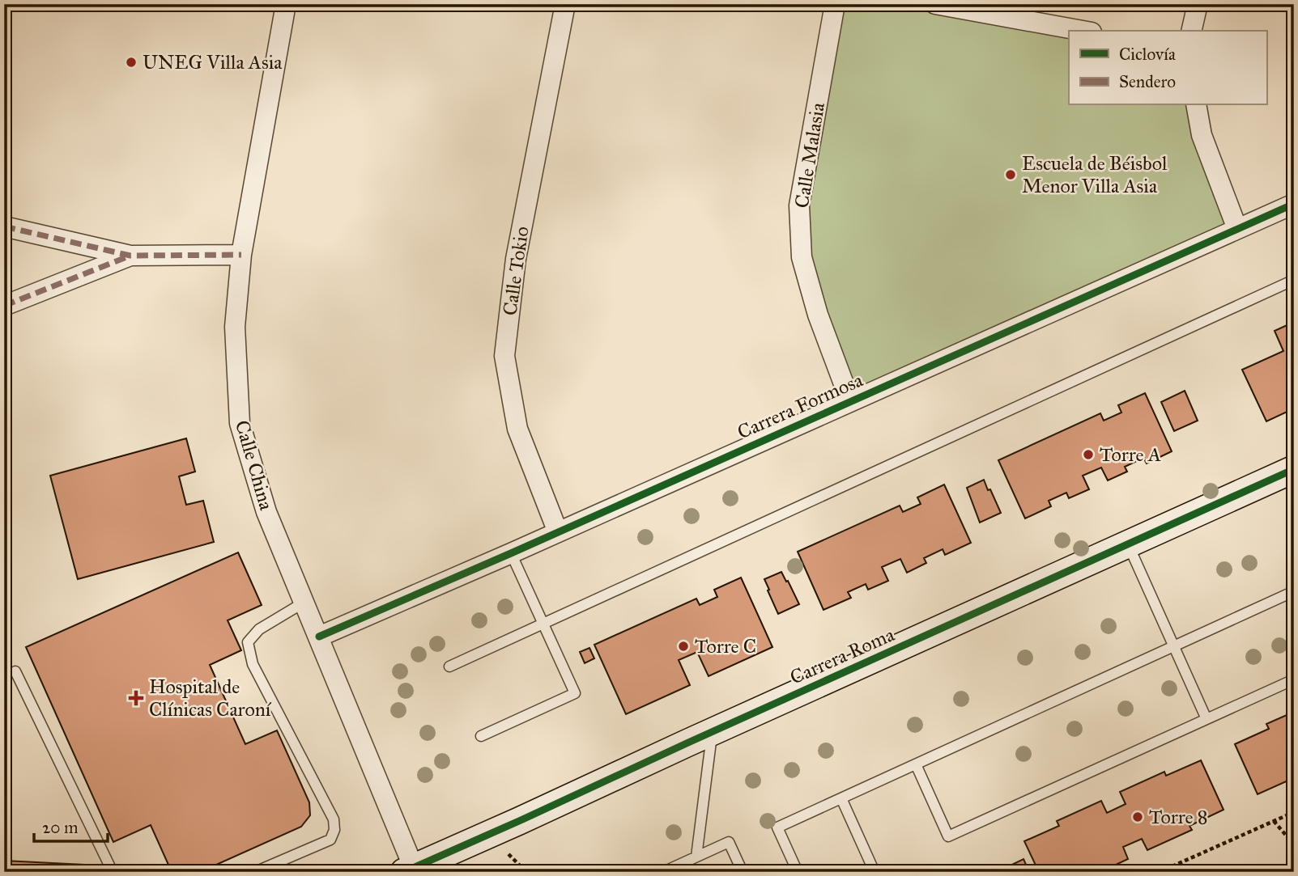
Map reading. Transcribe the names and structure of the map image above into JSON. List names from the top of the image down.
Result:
{
  "streets": {
    "street": [
      "Calle Malasia",
      "Calle Tokio",
      "Carrera Formosa",
      "Calle China",
      "Carrera Roma"
    ]
  },
  "crossings": [
    ["Calle Malasia", "Carrera Formosa"],
    ["Calle Tokio", "Carrera Formosa"],
    ["Carrera Formosa", "Calle China"],
    ["Calle China", "Carrera Roma"]
  ],
  "places": {
    "other": [
      "UNEG Villa Asia",
      "Escuela de Béisbol Menor Villa Asia",
      "Torre A",
      "Torre C",
      "Torre 8"
    ],
    "health": ["Hospital de Clínicas Caroní"]
  },
  "legend": ["Ciclovía", "Sendero"],
  "scale_bar": "20 m"
}
